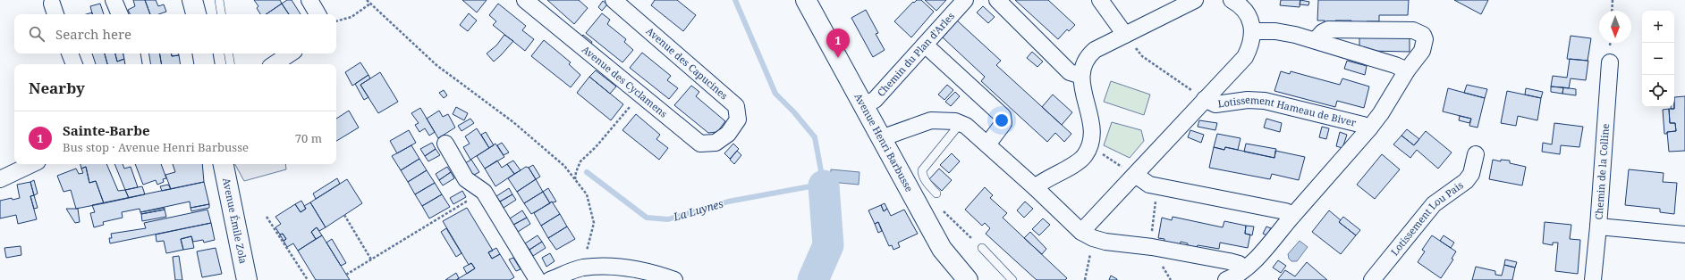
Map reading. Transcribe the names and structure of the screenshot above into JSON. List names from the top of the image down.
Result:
{
  "streets": {
    "main road": ["Avenue Henri Barbusse", "Avenue Émile Zola"],
    "street": [
      "Chemin du Plan d'Arles",
      "Avenue des Capucines",
      "Avenue des Cyclamens",
      "Lotissement Hameau de Biver",
      "Chemin de la Colline",
      "Lotissement Lou Pais"
    ]
  },
  "crossings": [
    ["Chemin du Plan d'Arles", "Avenue Henri Barbusse"],
    ["Avenue des Capucines", "Avenue des Cyclamens"]
  ],
  "water": ["La Luynes"],
  "north": "bottom",
  "page": {
    "map_buttons": ["+", "−"],
    "search": "Search here",
    "pins": "1",
    "heading": "Nearby",
    "list": [
      {
        "mark": "1",
        "name": "Sainte-Barbe",
        "note": "Bus stop · Avenue Henri Barbusse",
        "value": "70 m"
      }
    ]
  }
}
